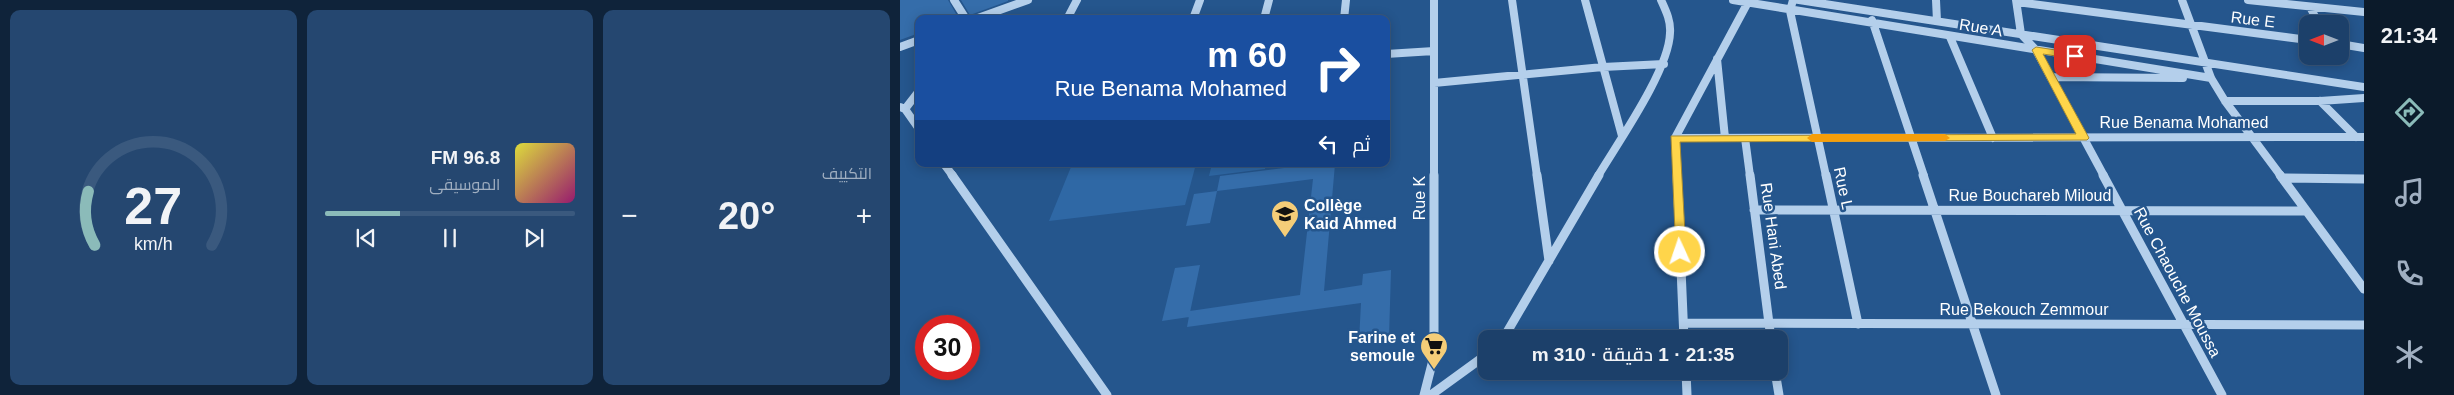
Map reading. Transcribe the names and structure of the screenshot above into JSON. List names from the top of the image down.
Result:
{
  "streets": {
    "street": [
      "Rue E",
      "Rue A",
      "Rue Benama Mohamed",
      "Rue L",
      "Rue Bouchareb Miloud",
      "Rue K",
      "Rue Hani Abed",
      "Rue Chaouche Moussa",
      "Rue Bekouch Zemmour"
    ]
  },
  "crossings": [
    ["Rue A", "Rue L"],
    ["Rue A", "Rue Chaouche Moussa"],
    ["Rue Benama Mohamed", "Rue L"],
    ["Rue Benama Mohamed", "Rue Hani Abed"],
    ["Rue Benama Mohamed", "Rue Chaouche Moussa"],
    ["Rue L", "Rue Bouchareb Miloud"],
    ["Rue L", "Rue Bekouch Zemmour"],
    ["Rue Bouchareb Miloud", "Rue Hani Abed"],
    ["Rue Bouchareb Miloud", "Rue Chaouche Moussa"],
    ["Rue Hani Abed", "Rue Bekouch Zemmour"],
    ["Rue Chaouche Moussa", "Rue Bekouch Zemmour"]
  ],
  "places": {
    "school or university": ["Collège Kaid Ahmed"],
    "supermarket": ["Farine et semoule"]
  },
  "north": "left",
  "page": {
    "tabs": "21:34",
    "tile": "التكييف",
    "turn": ["60 m", "Rue Benama Mohamed"],
    "then": "ثم",
    "song": ["96.8 FM", "الموسيقى"],
    "heat": ["−", "20°", "+"],
    "limit": "30",
    "trip": "21:35 · 1 دقيقة · 310 m",
    "gauge": ["27", "km/h"]
  }
}
